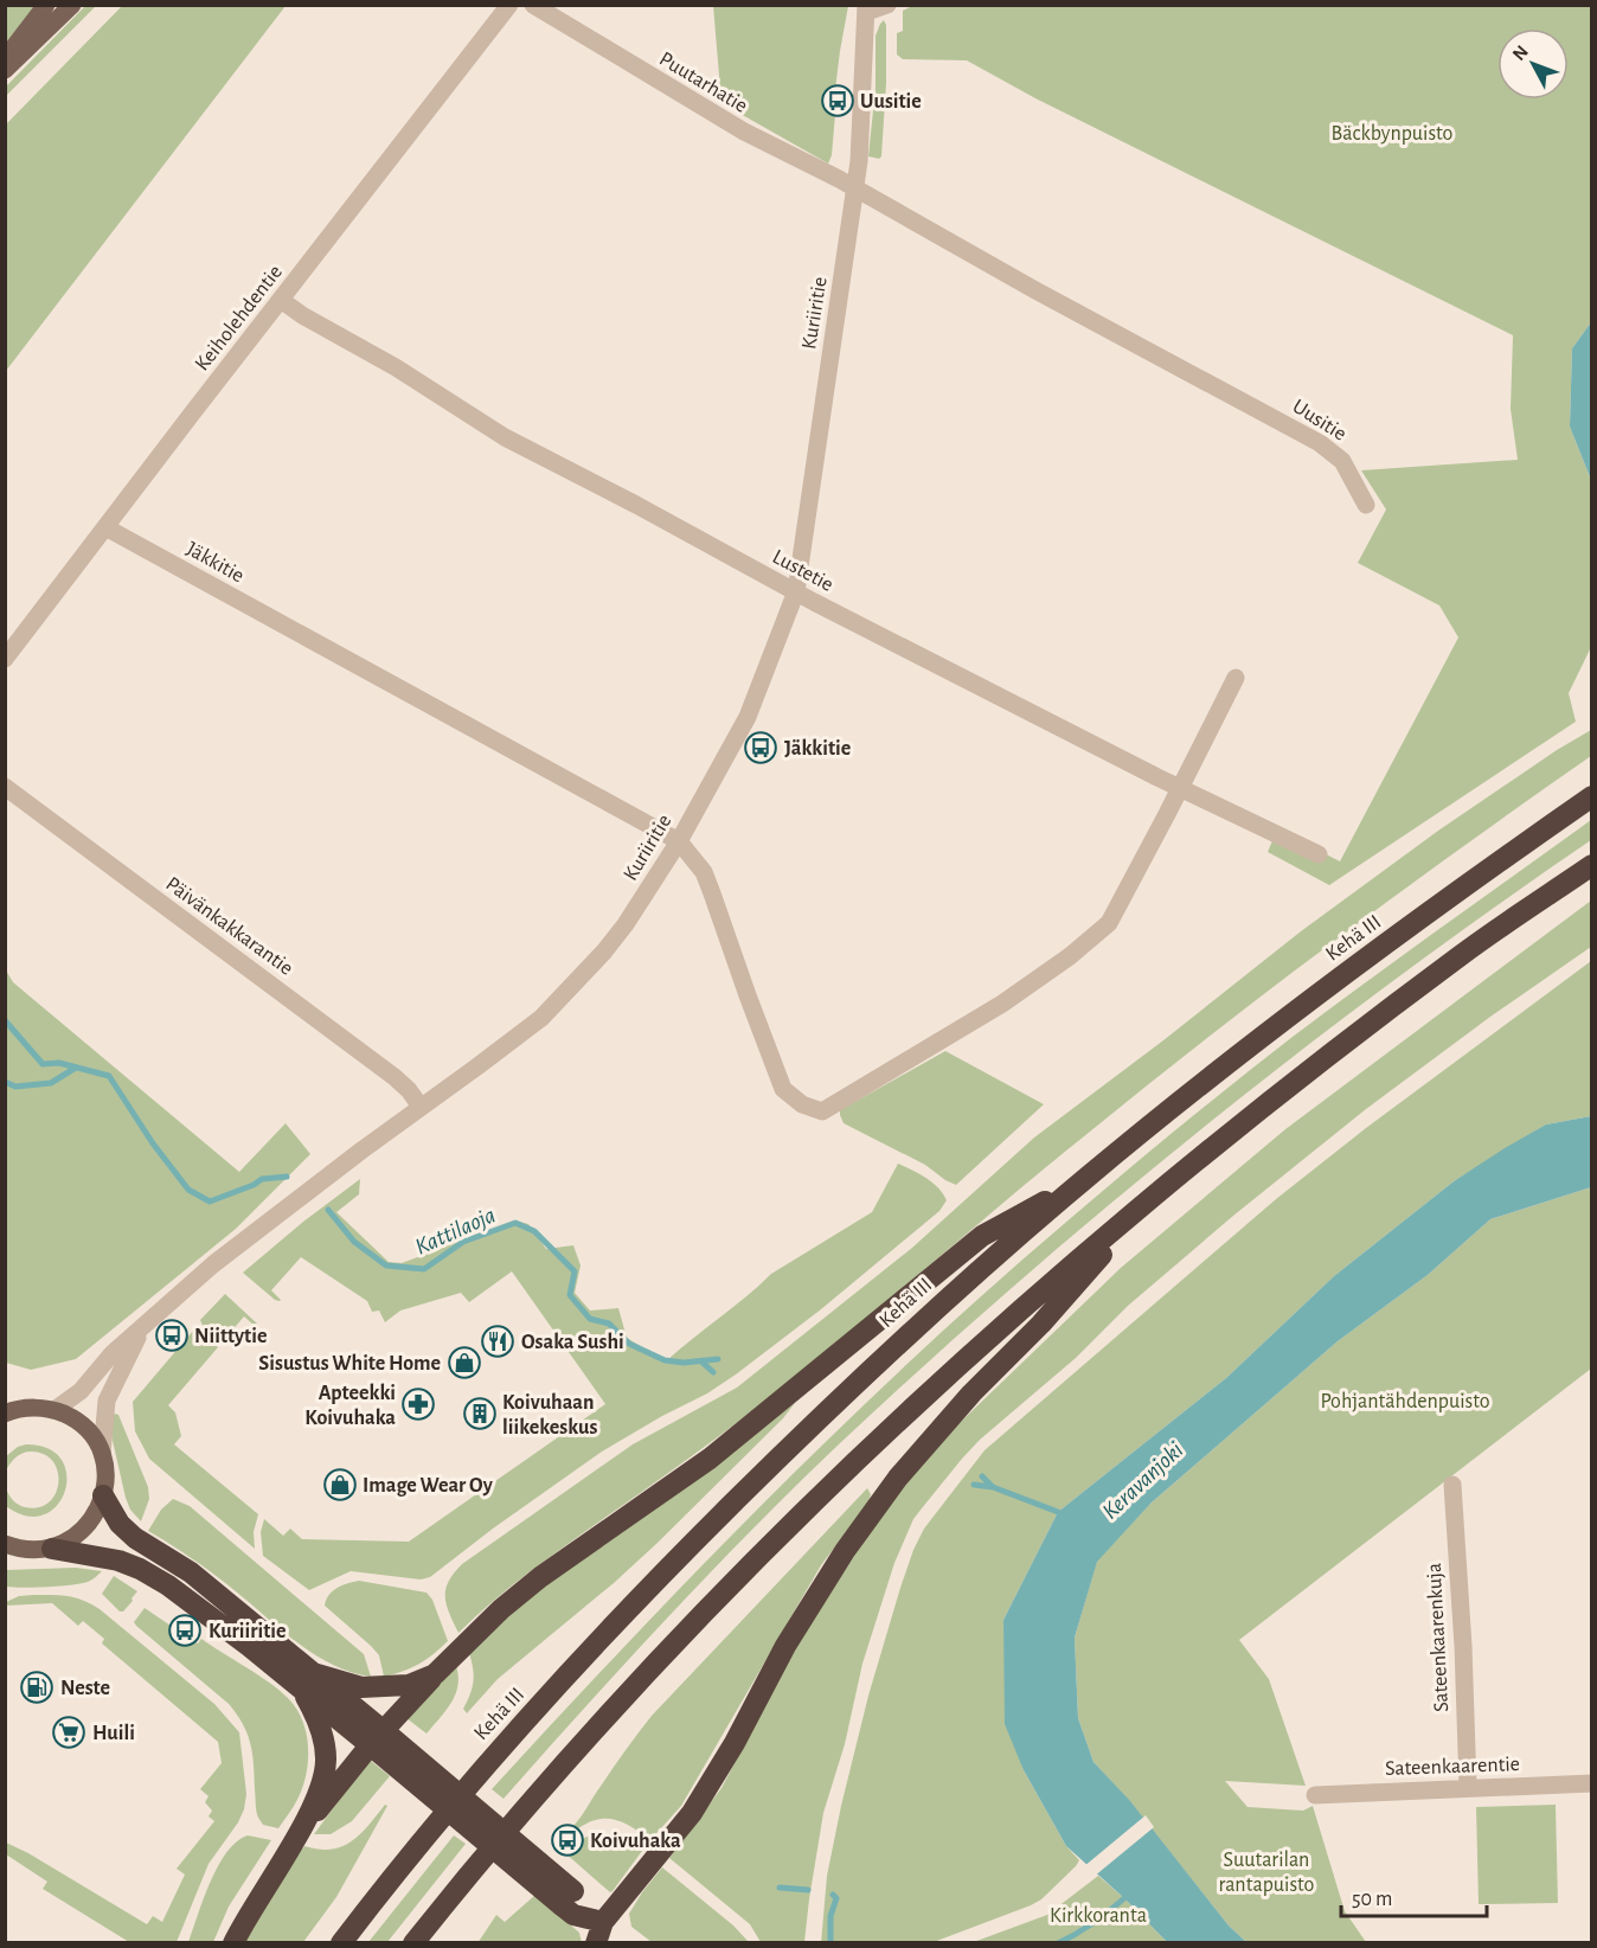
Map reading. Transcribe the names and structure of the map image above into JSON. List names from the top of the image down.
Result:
{
  "streets": {
    "highway": ["Kehä III"],
    "street": [
      "Puutarhatie",
      "Kuriiritie",
      "Keiholehdentie",
      "Uusitie",
      "Jäkkitie",
      "Lustetie",
      "Päivänkakkarantie",
      "Sateenkaarenkuja",
      "Sateenkaarentie"
    ]
  },
  "crossings": [
    ["Puutarhatie", "Kuriiritie"],
    ["Puutarhatie", "Uusitie"],
    ["Kuriiritie", "Uusitie"],
    ["Kuriiritie", "Jäkkitie"],
    ["Kuriiritie", "Lustetie"],
    ["Kuriiritie", "Päivänkakkarantie"],
    ["Keiholehdentie", "Jäkkitie"],
    ["Keiholehdentie", "Lustetie"],
    ["Jäkkitie", "Lustetie"],
    ["Sateenkaarenkuja", "Sateenkaarentie"]
  ],
  "water": ["Kattilaoja", "Keravanjoki"],
  "parks": [
    "Bäckbynpuisto",
    "Pohjantähdenpuisto",
    "Suutarilan rantapuisto",
    "Kirkkoranta"
  ],
  "places": {
    "bus stop": [
      "Uusitie",
      "Jäkkitie",
      "Niittytie",
      "Kuriiritie",
      "Koivuhaka"
    ],
    "restaurant": ["Osaka Sushi"],
    "shop": ["Sisustus White Home", "Image Wear Oy"],
    "pharmacy": ["Apteekki Koivuhaka"],
    "building": ["Koivuhaan liikekeskus"],
    "fuel station": ["Neste"],
    "supermarket": ["Huili"]
  },
  "scale_bar": "50 m",
  "north": "top left"
}
